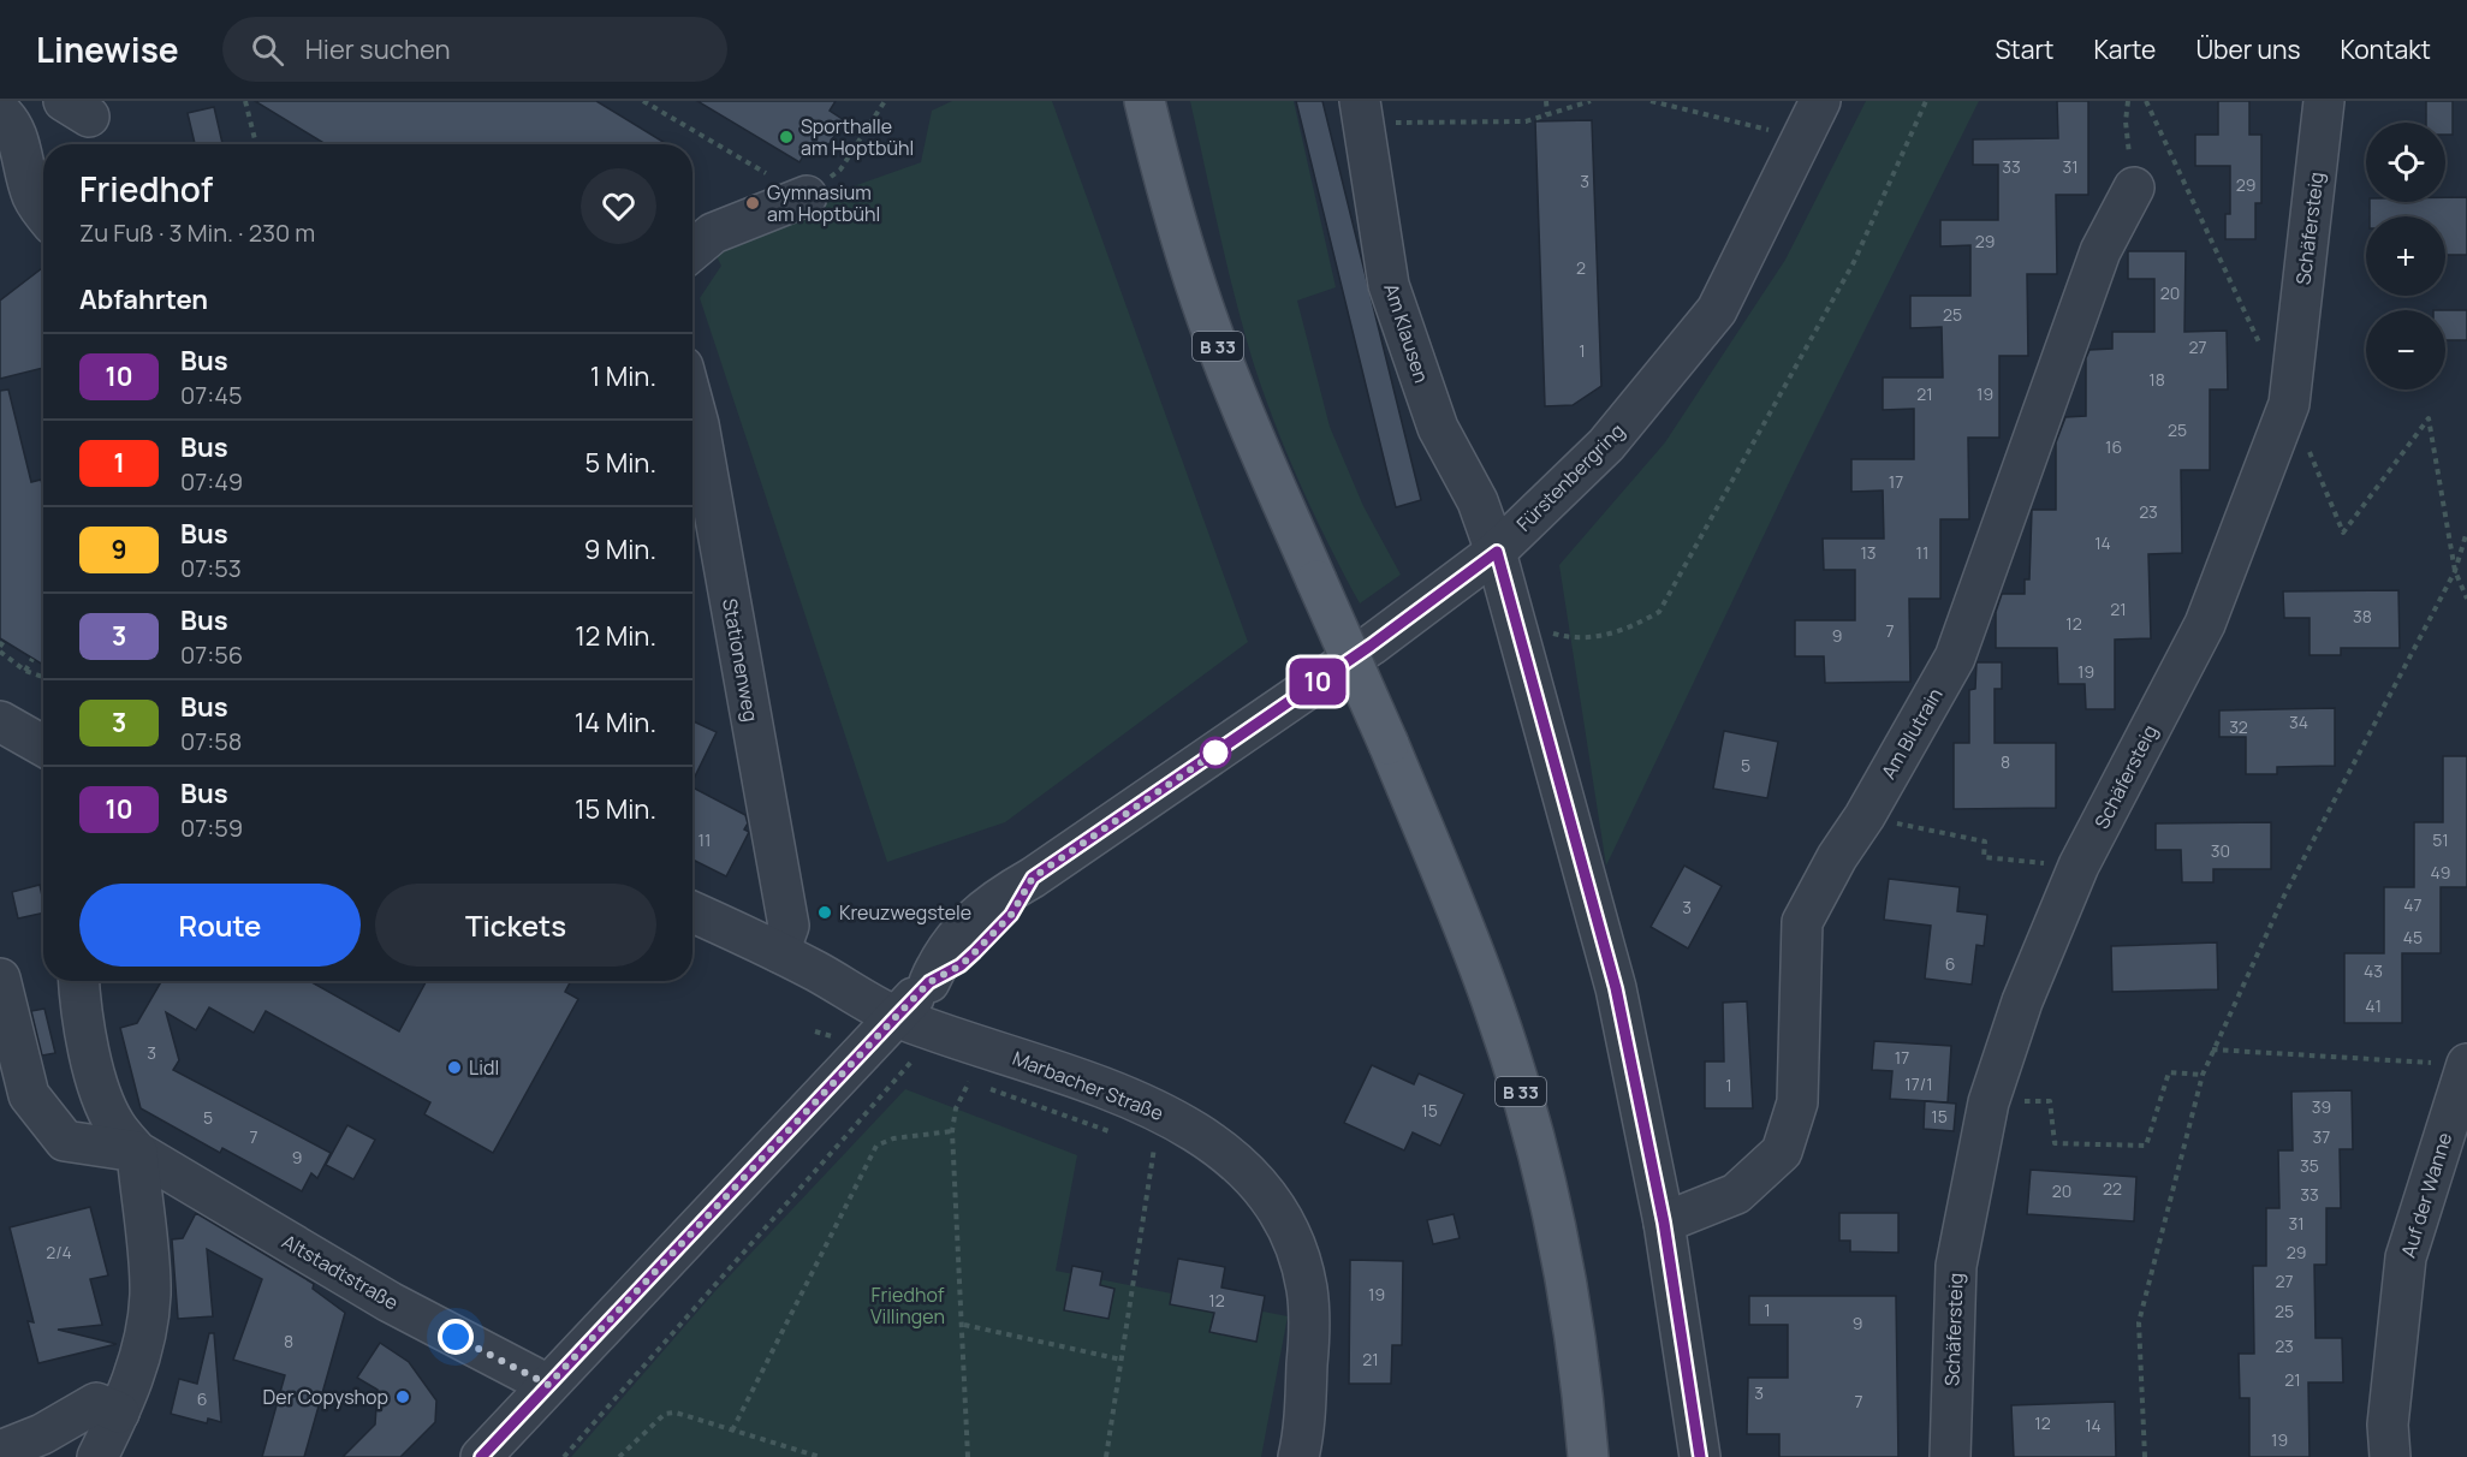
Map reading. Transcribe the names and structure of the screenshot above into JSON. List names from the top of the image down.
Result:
{
  "streets": {
    "main road": ["B 33"],
    "street": [
      "Schäfersteig",
      "Am Klausen",
      "Fürstenbergring",
      "Stationenweg",
      "Am Blutrain",
      "Marbacher Straße",
      "Auf der Wanne",
      "Altstadtstraße"
    ]
  },
  "crossings": [
    ["Am Klausen", "Fürstenbergring"],
    ["Am Klausen", "Am Blutrain"],
    ["Fürstenbergring", "Marbacher Straße"],
    ["Fürstenbergring", "Altstadtstraße"],
    ["Stationenweg", "Marbacher Straße"]
  ],
  "parks": ["Friedhof Villingen"],
  "places": [
    "Sporthalle am Hoptbühl",
    "Gymnasium am Hoptbühl",
    "Kreuzwegstele",
    "Lidl",
    "Der Copyshop"
  ],
  "lines": ["bus line 10"],
  "house_numbers": [
    "33",
    "31",
    "3",
    "29",
    "29",
    "2",
    "20",
    "25",
    "27",
    "1",
    "18",
    "21",
    "19",
    "25",
    "16",
    "17",
    "23",
    "14",
    "13",
    "11",
    "21",
    "38",
    "12",
    "7",
    "9",
    "19",
    "34",
    "32",
    "8",
    "5",
    "11",
    "51",
    "30",
    "49",
    "47",
    "3",
    "45",
    "6",
    "43",
    "41",
    "3",
    "17",
    "17/1",
    "1",
    "39",
    "15",
    "15",
    "5",
    "7",
    "37",
    "9",
    "35",
    "22",
    "20",
    "33",
    "31",
    "2/4",
    "29",
    "27",
    "19",
    "12",
    "1",
    "25",
    "9",
    "8",
    "23",
    "21",
    "21",
    "3",
    "6",
    "7",
    "12",
    "14",
    "19"
  ],
  "page": {
    "header": "Linewise",
    "search": "Hier suchen",
    "nav": [
      "Start",
      "Karte",
      "Über uns",
      "Kontakt"
    ],
    "on_map": "10",
    "map_buttons": ["+", "−"],
    "heading": [
      ["Friedhof", "Zu Fuß · 3 Min. · 230 m"],
      "Abfahrten"
    ],
    "list": [
      {
        "mark": "10",
        "name": "Bus",
        "note": "07:45",
        "value": "1 Min."
      },
      {
        "mark": "1",
        "name": "Bus",
        "note": "07:49",
        "value": "5 Min."
      },
      {
        "mark": "9",
        "name": "Bus",
        "note": "07:53",
        "value": "9 Min."
      },
      {
        "mark": "3",
        "name": "Bus",
        "note": "07:56",
        "value": "12 Min."
      },
      {
        "mark": "3",
        "name": "Bus",
        "note": "07:58",
        "value": "14 Min."
      },
      {
        "mark": "10",
        "name": "Bus",
        "note": "07:59",
        "value": "15 Min."
      }
    ],
    "buttons": ["Route", "Tickets"]
  }
}
